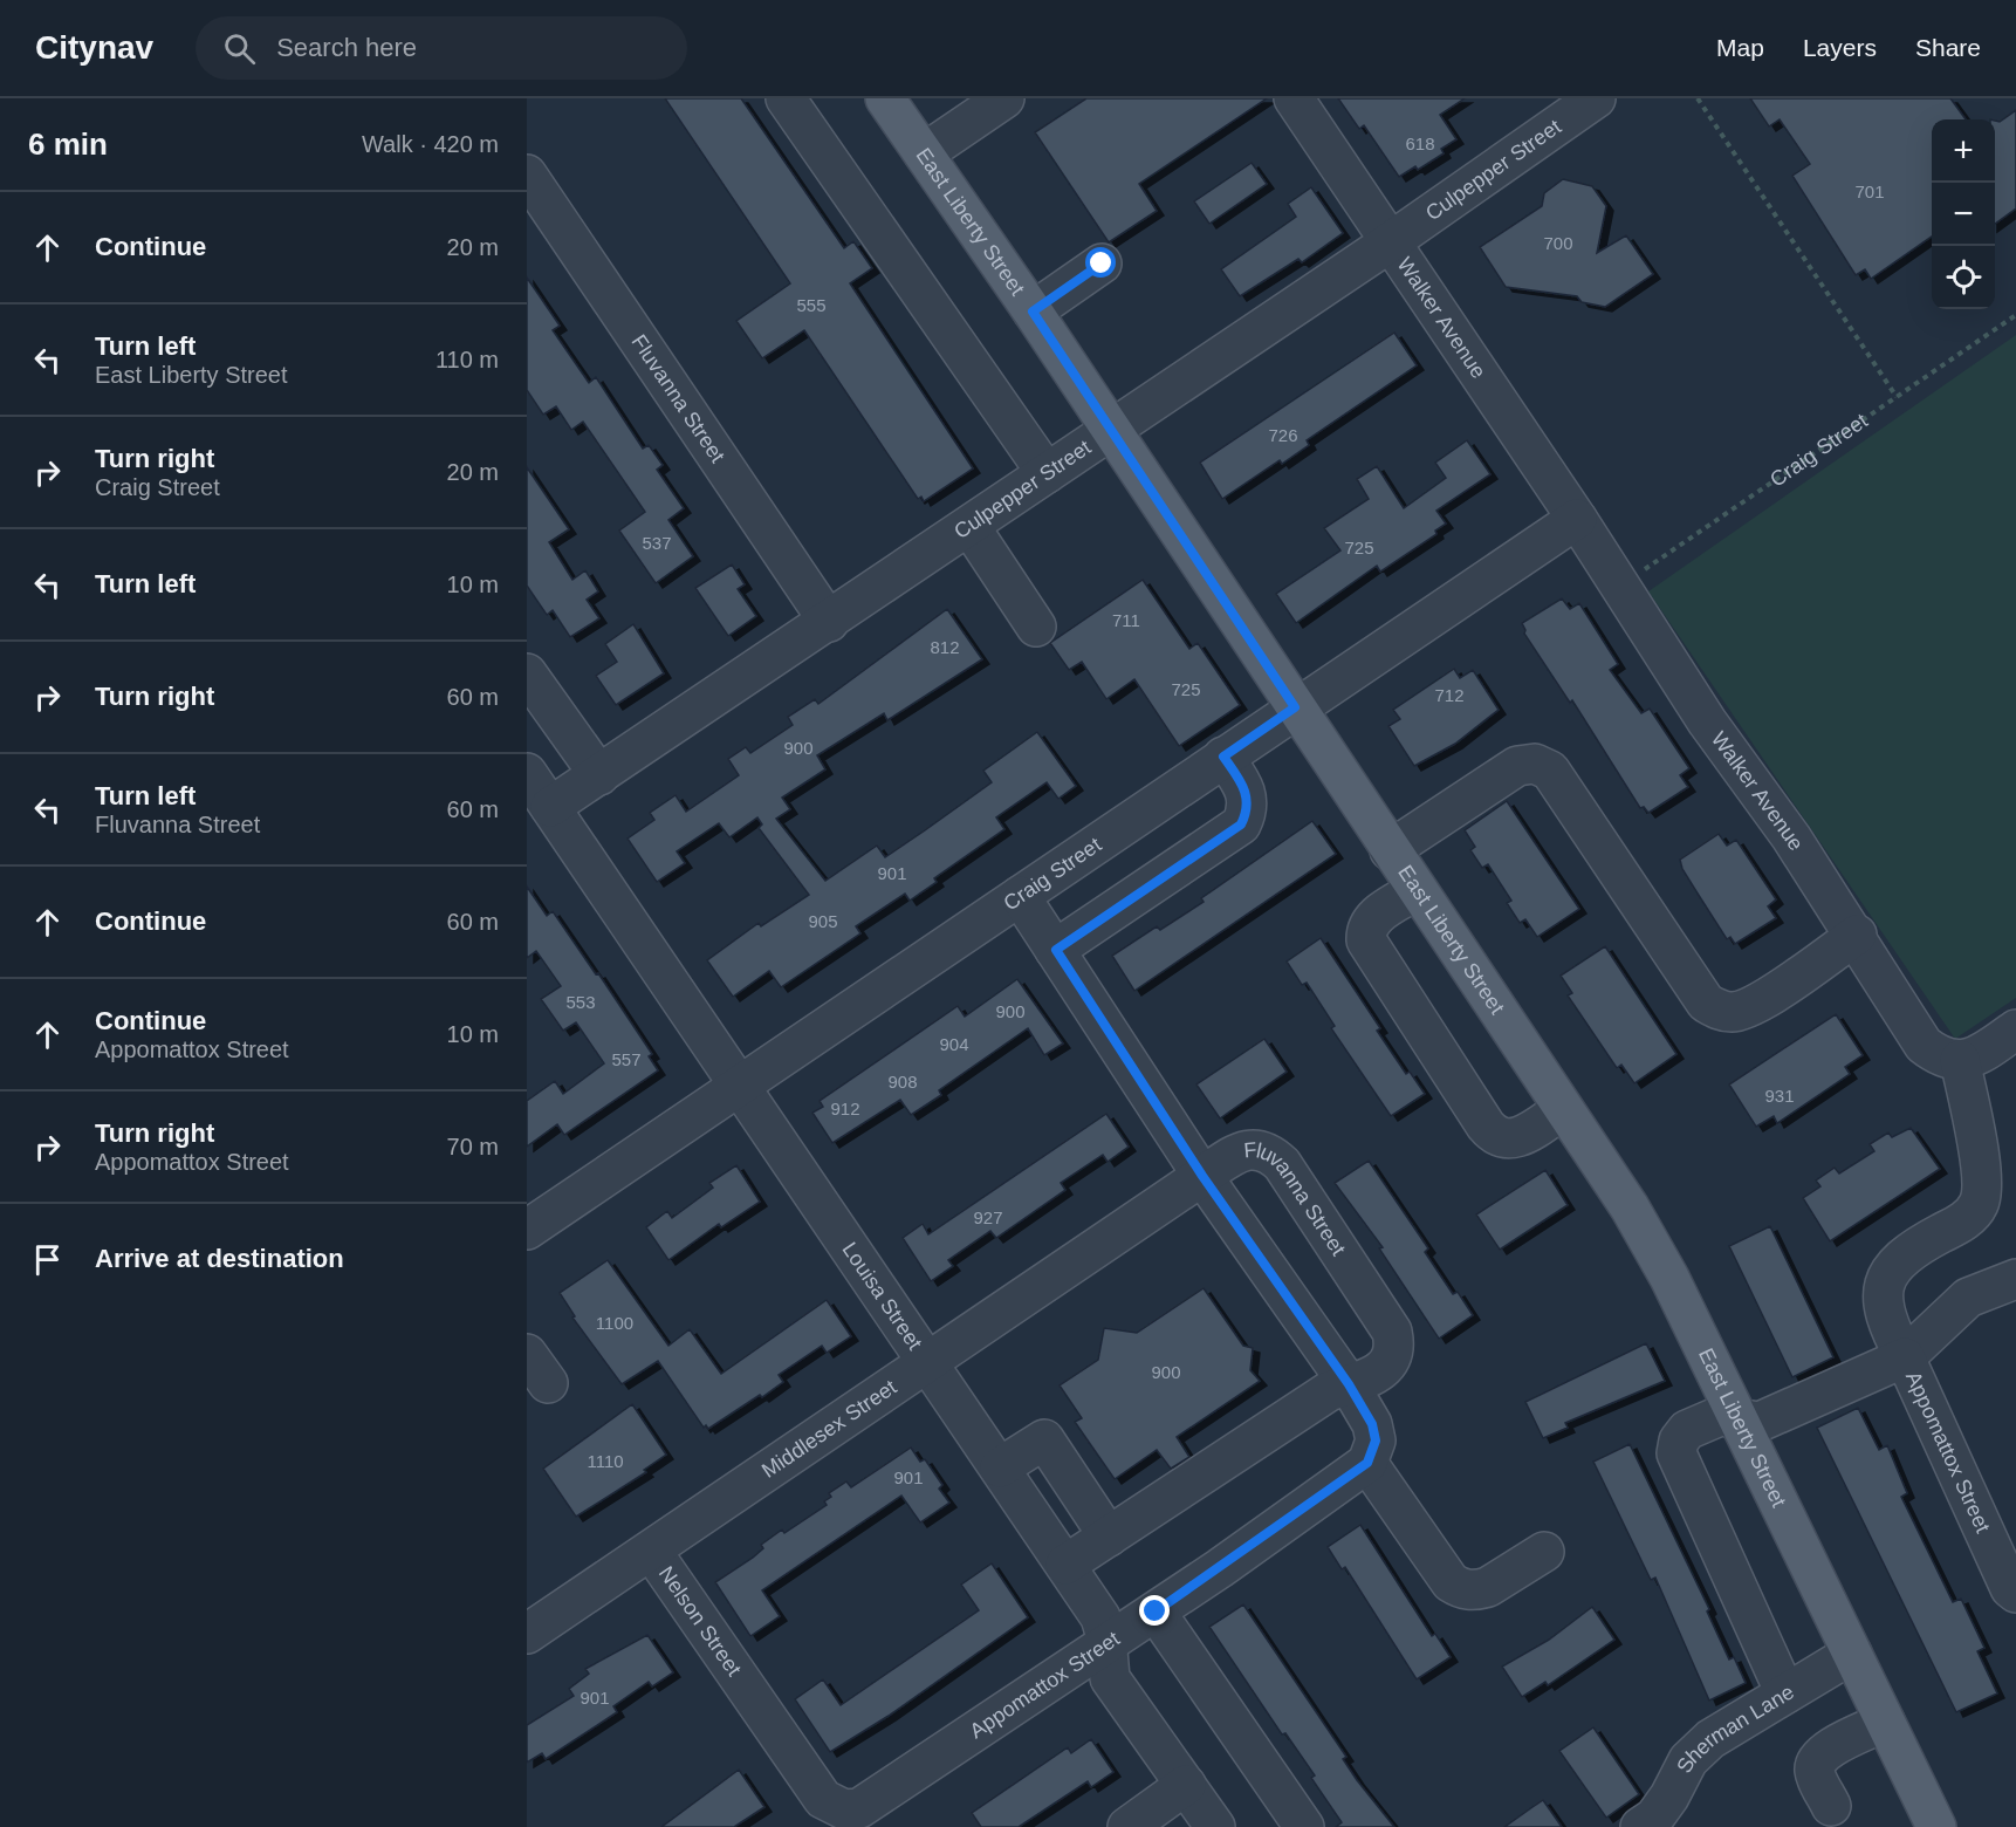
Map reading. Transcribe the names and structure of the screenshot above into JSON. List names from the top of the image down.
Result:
{
  "streets": {
    "main road": ["East Liberty Street"],
    "street": [
      "Culpepper Street",
      "Walker Avenue",
      "Fluvanna Street",
      "Craig Street",
      "Louisa Street",
      "Middlesex Street",
      "Appomattox Street",
      "Nelson Street",
      "Sherman Lane"
    ]
  },
  "crossings": [
    ["Culpepper Street", "East Liberty Street"],
    ["Culpepper Street", "Walker Avenue"],
    ["Culpepper Street", "Fluvanna Street"],
    ["Culpepper Street", "Louisa Street"],
    ["East Liberty Street", "Craig Street"],
    ["East Liberty Street", "Appomattox Street"],
    ["East Liberty Street", "Sherman Lane"],
    ["Walker Avenue", "Craig Street"],
    ["Fluvanna Street", "Craig Street"],
    ["Fluvanna Street", "Louisa Street"],
    ["Fluvanna Street", "Middlesex Street"],
    ["Craig Street", "Louisa Street"],
    ["Louisa Street", "Middlesex Street"],
    ["Louisa Street", "Appomattox Street"],
    ["Middlesex Street", "Nelson Street"],
    ["Appomattox Street", "Nelson Street"],
    ["Appomattox Street", "Sherman Lane"]
  ],
  "house_numbers": [
    "618",
    "701",
    "700",
    "555",
    "726",
    "537",
    "725",
    "711",
    "812",
    "725",
    "712",
    "900",
    "901",
    "905",
    "553",
    "900",
    "904",
    "557",
    "908",
    "931",
    "912",
    "927",
    "1100",
    "900",
    "1110",
    "901",
    "901"
  ],
  "page": {
    "header": "Citynav",
    "search": "Search here",
    "nav": ["Map", "Layers", "Share"],
    "heading": ["6 min", "Walk · 420 m"],
    "map_buttons": ["+", "−"],
    "list": [
      ["Continue", "20 m"],
      ["Turn left", "East Liberty Street", "110 m"],
      ["Turn right", "Craig Street", "20 m"],
      ["Turn left", "10 m"],
      ["Turn right", "60 m"],
      ["Turn left", "Fluvanna Street", "60 m"],
      ["Continue", "60 m"],
      ["Continue", "Appomattox Street", "10 m"],
      ["Turn right", "Appomattox Street", "70 m"],
      "Arrive at destination"
    ]
  }
}
